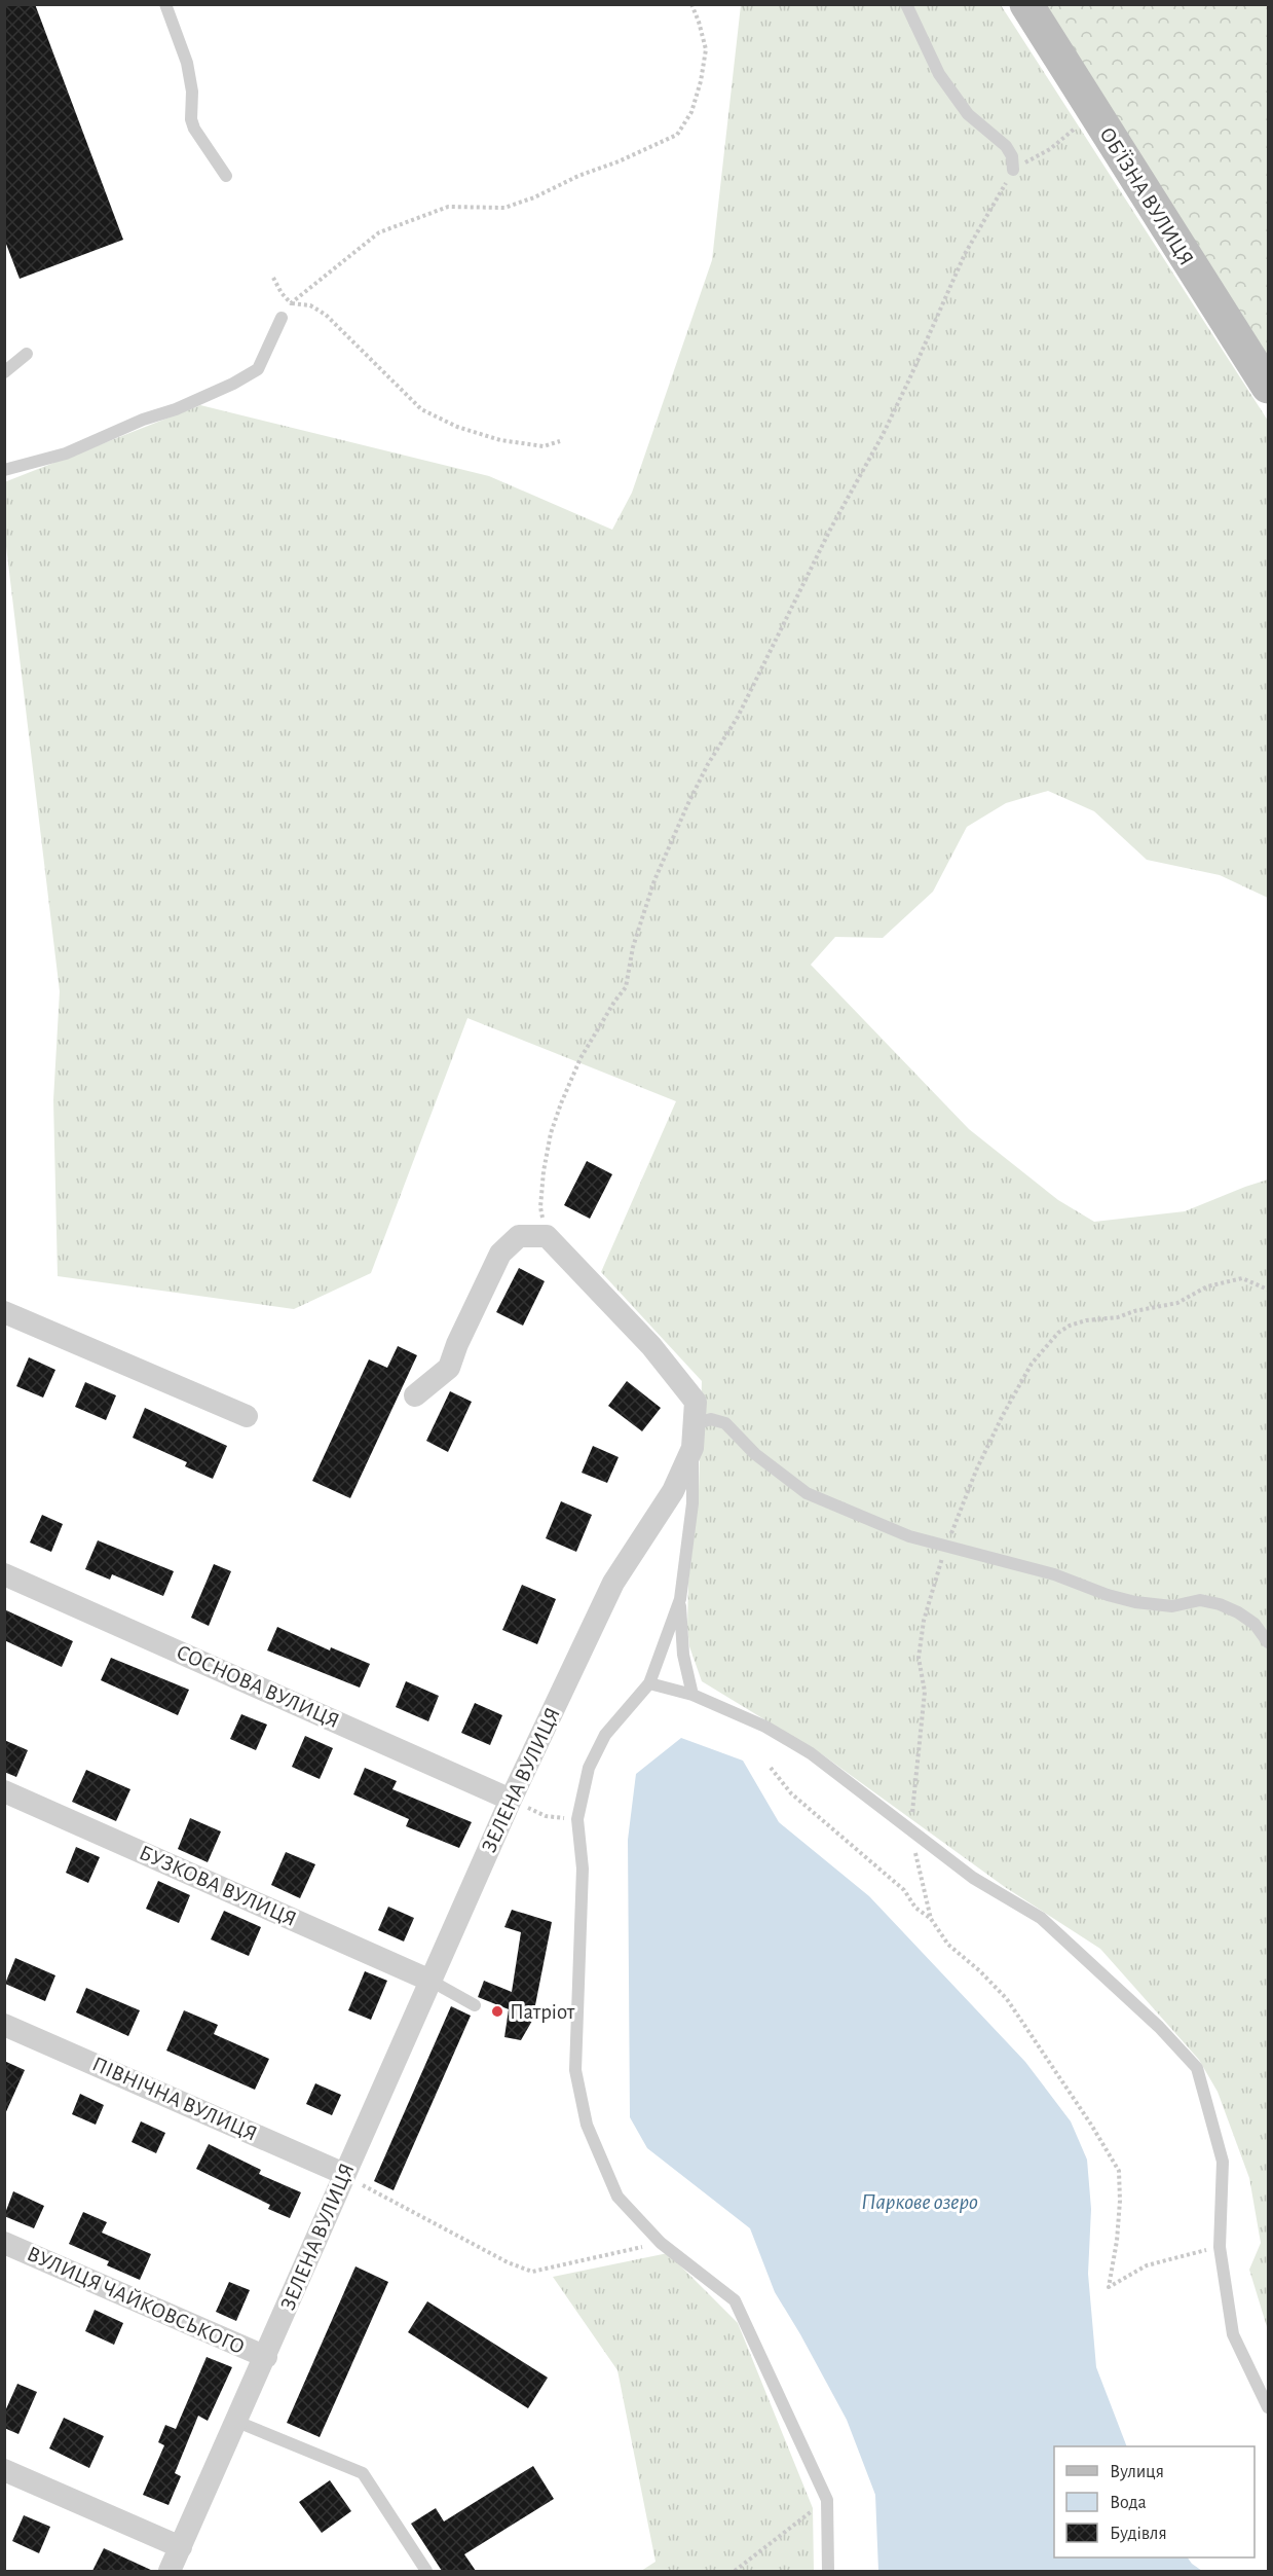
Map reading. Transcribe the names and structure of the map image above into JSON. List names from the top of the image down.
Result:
{
  "streets": {
    "main road": ["ОБ’ЇЗНА ВУЛИЦЯ"],
    "street": [
      "СОСНОВА ВУЛИЦЯ",
      "ЗЕЛЕНА ВУЛИЦЯ",
      "БУЗКОВА ВУЛИЦЯ",
      "ПІВНІЧНА ВУЛИЦЯ",
      "ВУЛИЦЯ ЧАЙКОВСЬКОГО"
    ]
  },
  "crossings": [
    ["СОСНОВА ВУЛИЦЯ", "ЗЕЛЕНА ВУЛИЦЯ"],
    ["ЗЕЛЕНА ВУЛИЦЯ", "БУЗКОВА ВУЛИЦЯ"],
    ["ЗЕЛЕНА ВУЛИЦЯ", "ПІВНІЧНА ВУЛИЦЯ"],
    ["ЗЕЛЕНА ВУЛИЦЯ", "ВУЛИЦЯ ЧАЙКОВСЬКОГО"]
  ],
  "water": ["Паркове озеро"],
  "places": ["Патріот"],
  "legend": ["Вулиця", "Вода", "Будівля"]
}
